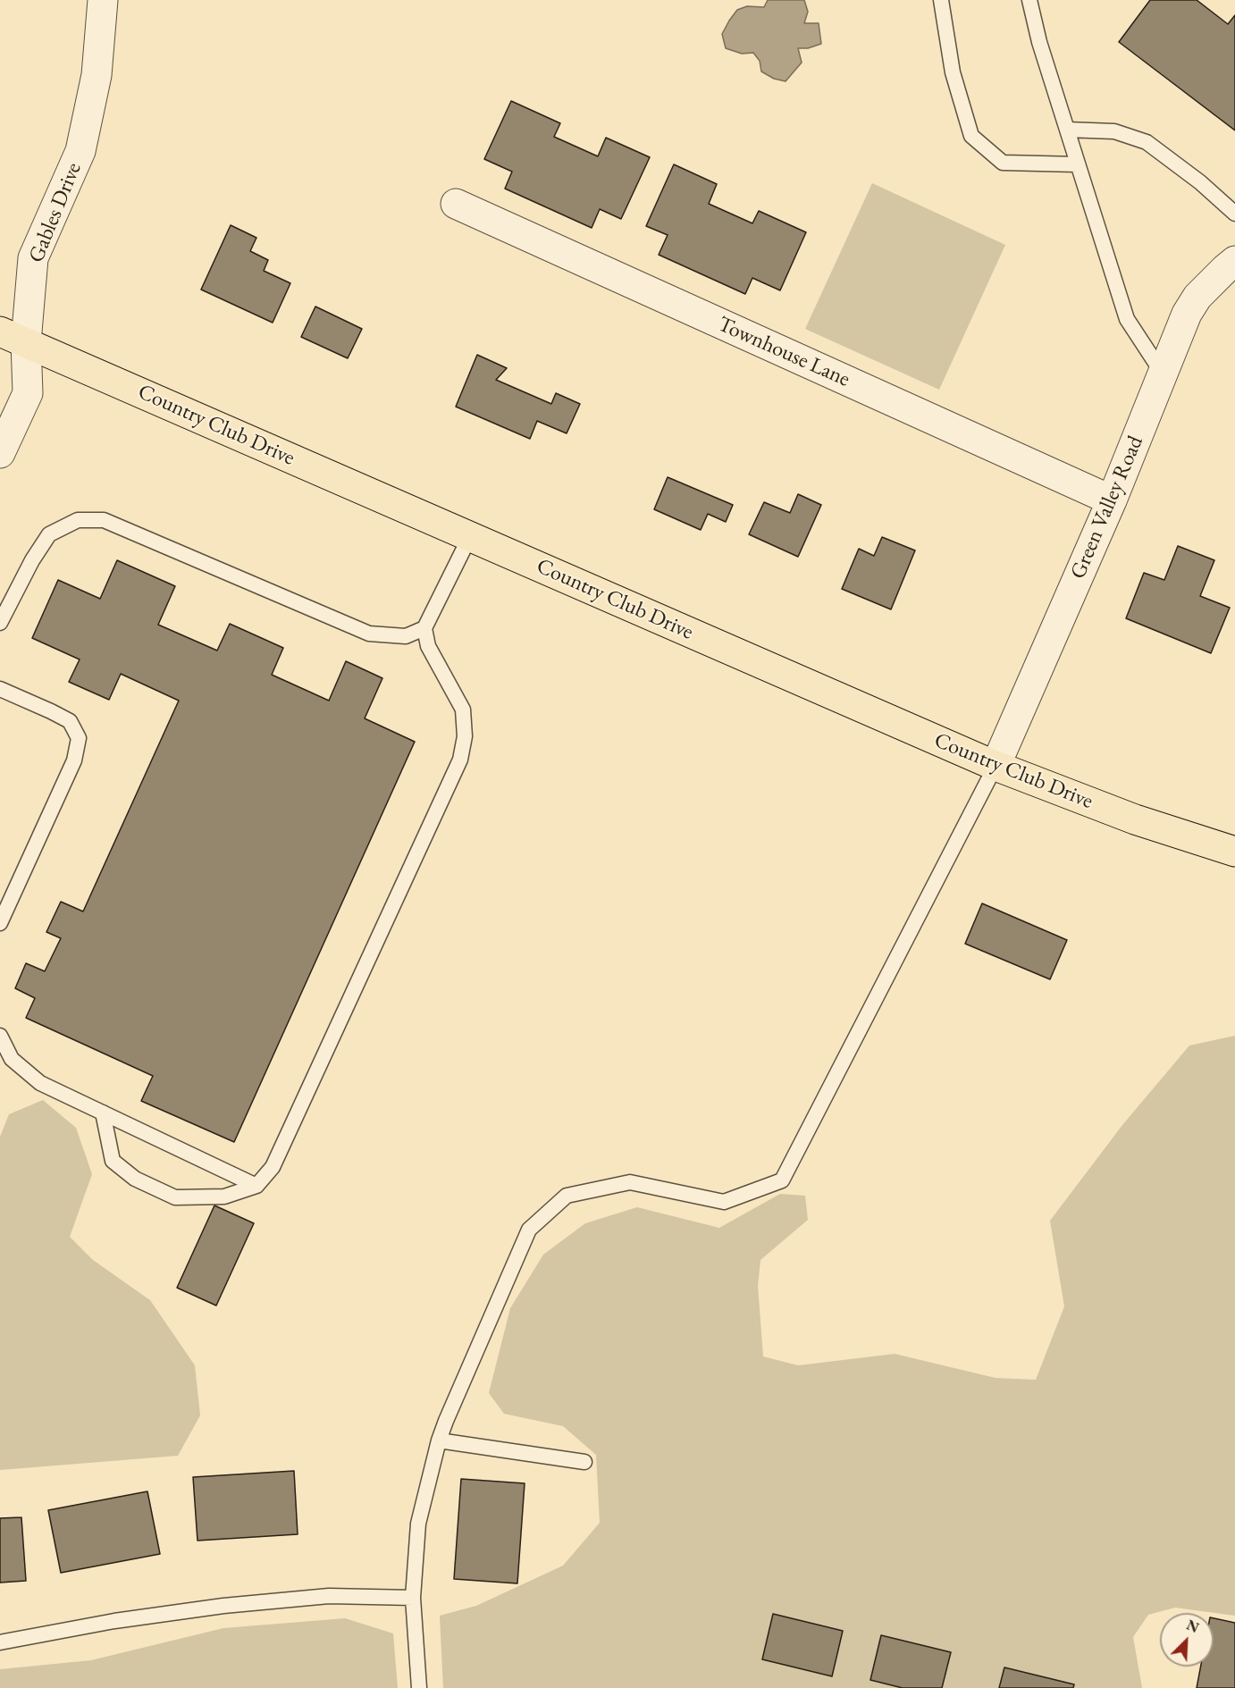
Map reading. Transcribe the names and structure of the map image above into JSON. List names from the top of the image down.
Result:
{
  "streets": {
    "main road": ["Country Club Drive"],
    "street": ["Gables Drive", "Townhouse Lane", "Green Valley Road"]
  },
  "crossings": [
    ["Gables Drive", "Country Club Drive"],
    ["Townhouse Lane", "Green Valley Road"],
    ["Country Club Drive", "Green Valley Road"]
  ],
  "north": "top right"
}
